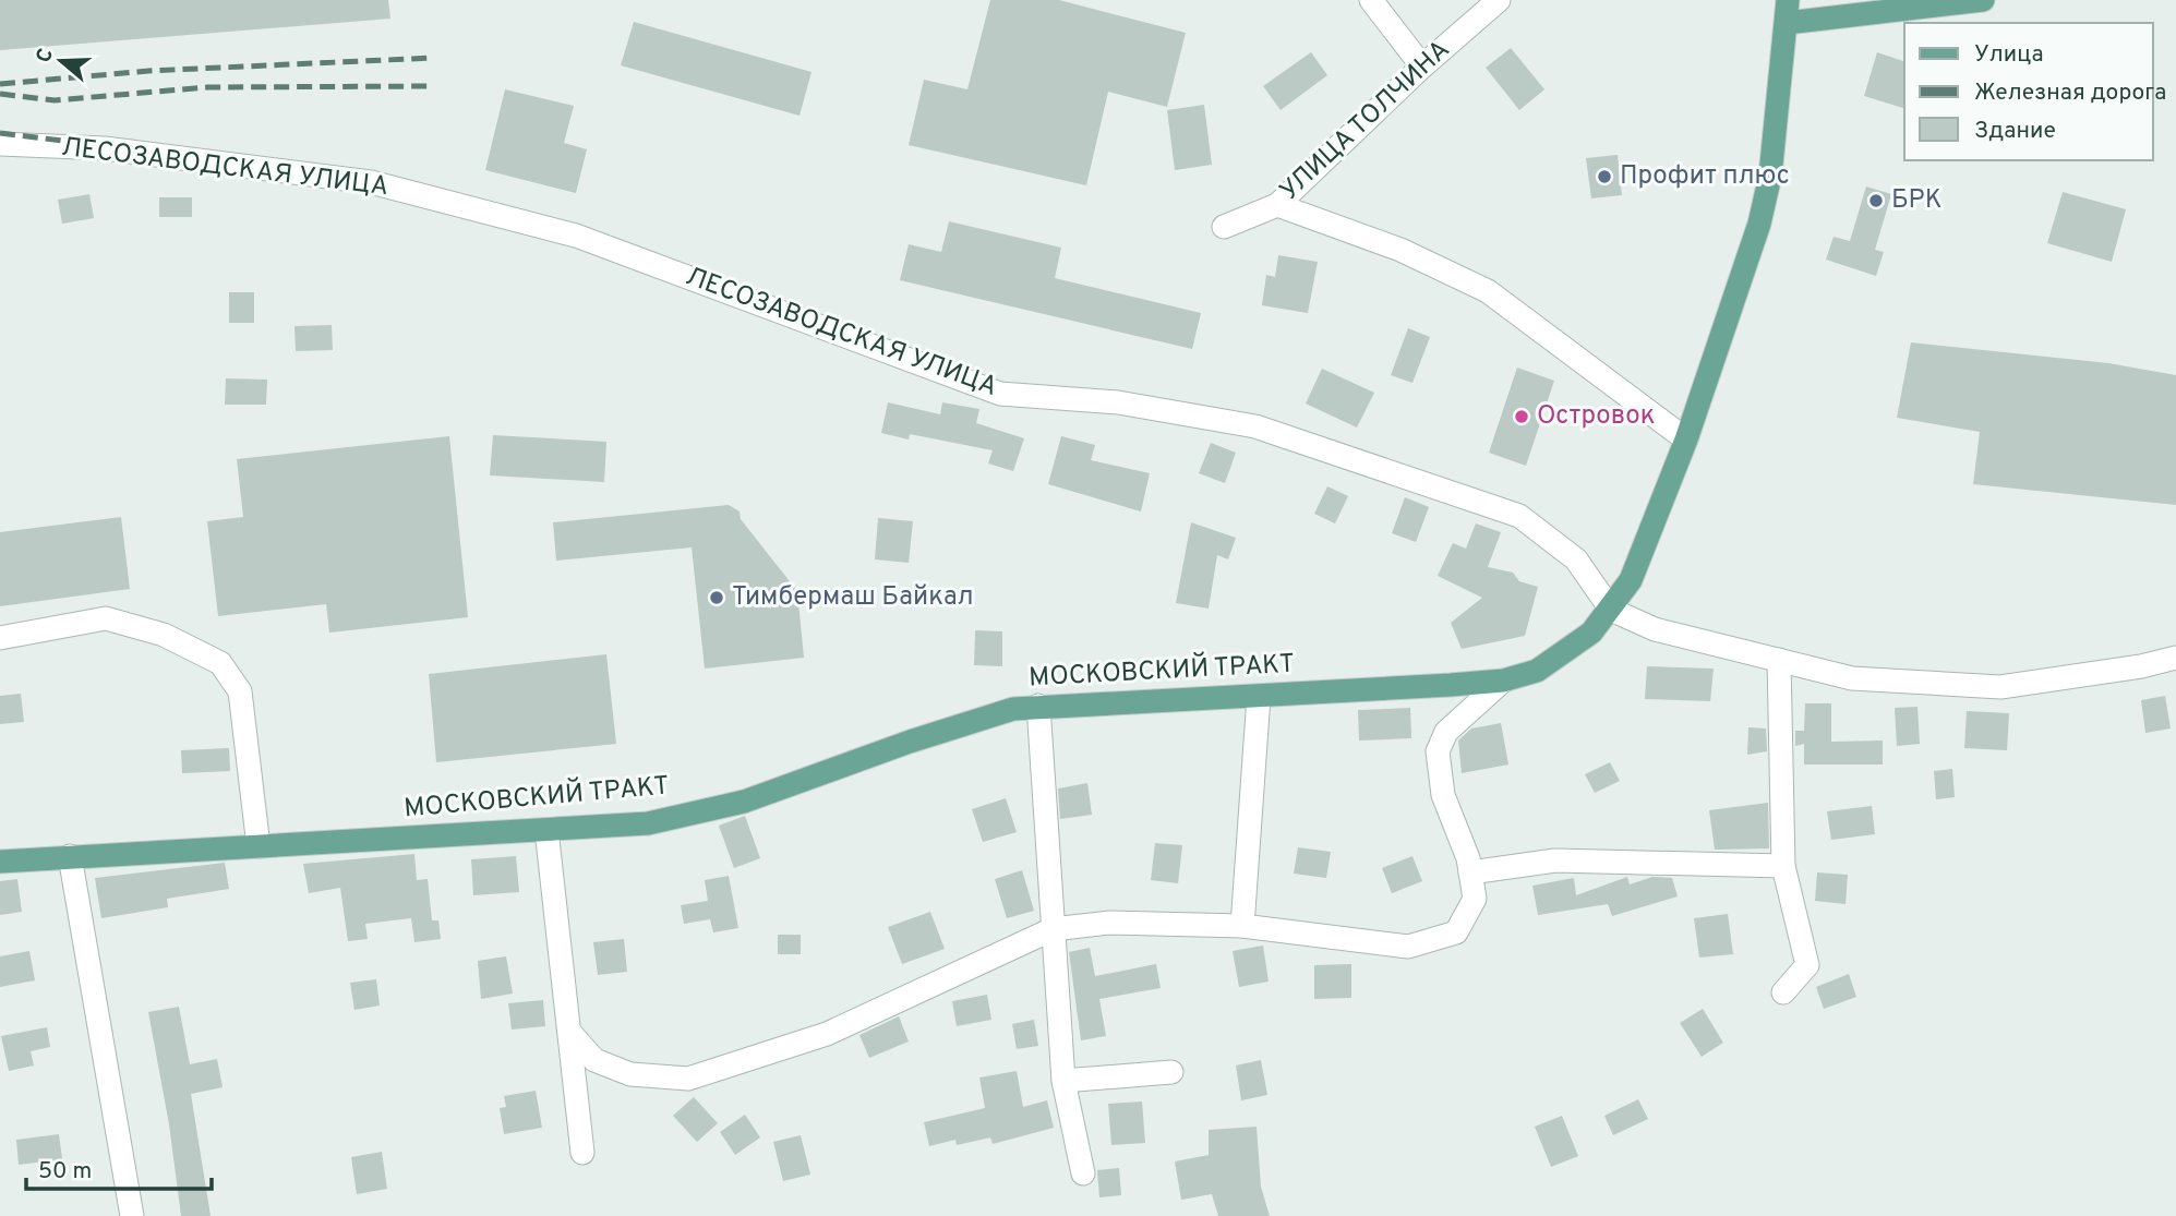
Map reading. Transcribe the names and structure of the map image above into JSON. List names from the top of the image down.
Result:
{
  "streets": {
    "main road": ["МОСКОВСКИЙ ТРАКТ"],
    "street": ["УЛИЦА ТОЛЧИНА", "ЛЕСОЗАВОДСКАЯ УЛИЦА"]
  },
  "crossings": [
    ["ЛЕСОЗАВОДСКАЯ УЛИЦА", "МОСКОВСКИЙ ТРАКТ"]
  ],
  "places": [
    "Профит плюс",
    "БРК",
    "Островок",
    "Тимбермаш Байкал"
  ],
  "legend": ["Улица", "Железная дорога", "Здание"],
  "scale_bar": "50 m",
  "north": "left"
}
